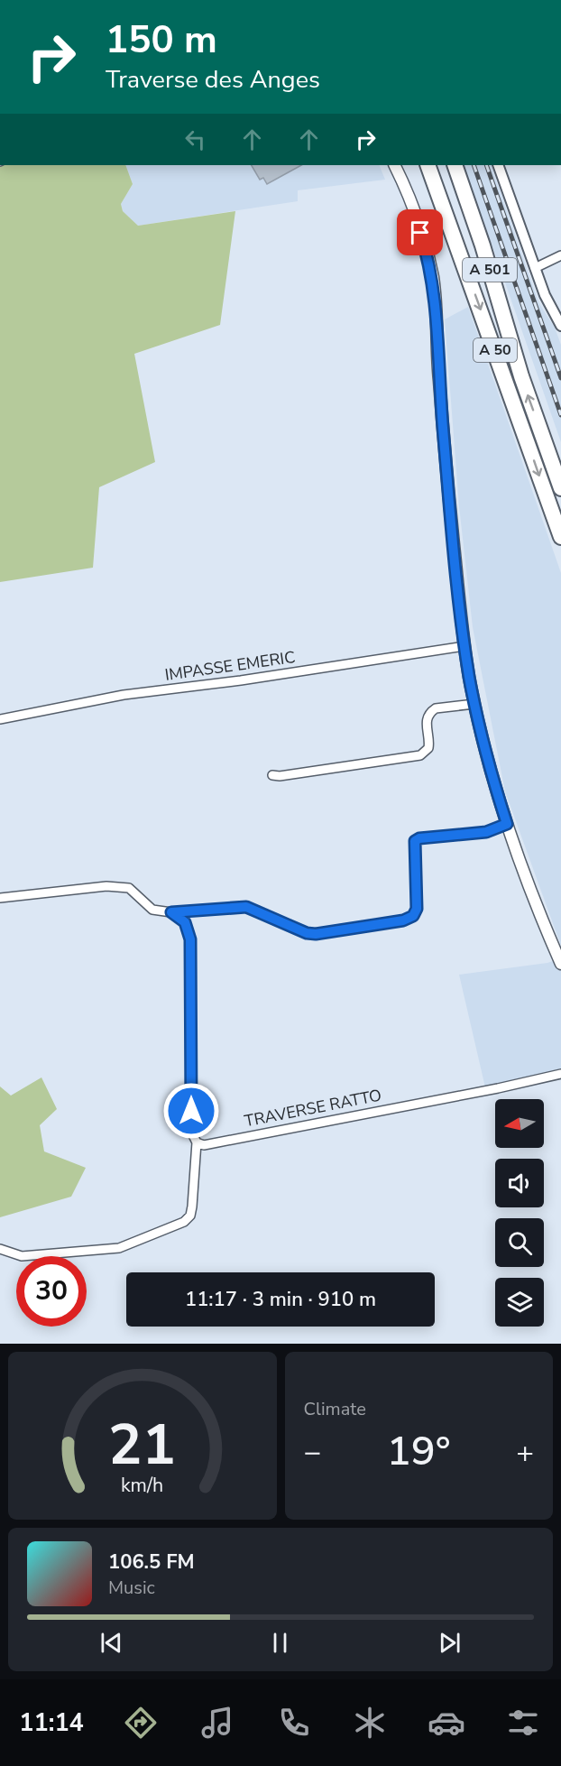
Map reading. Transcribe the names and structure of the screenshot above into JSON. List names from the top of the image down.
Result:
{
  "streets": {
    "highway": ["A 501", "A 50"],
    "street": ["IMPASSE EMERIC", "TRAVERSE RATTO"]
  },
  "crossings": [
    ["A 501", "A 50"]
  ],
  "north": "left",
  "page": {
    "turn": ["150 m", "Traverse des Anges"],
    "limit": "30",
    "trip": "11:17 · 3 min · 910 m",
    "tile": "Climate",
    "heat": ["−", "19°", "+"],
    "song": ["106.5 FM", "Music"],
    "tabs": "11:14",
    "gauge": ["21", "km/h"]
  }
}
